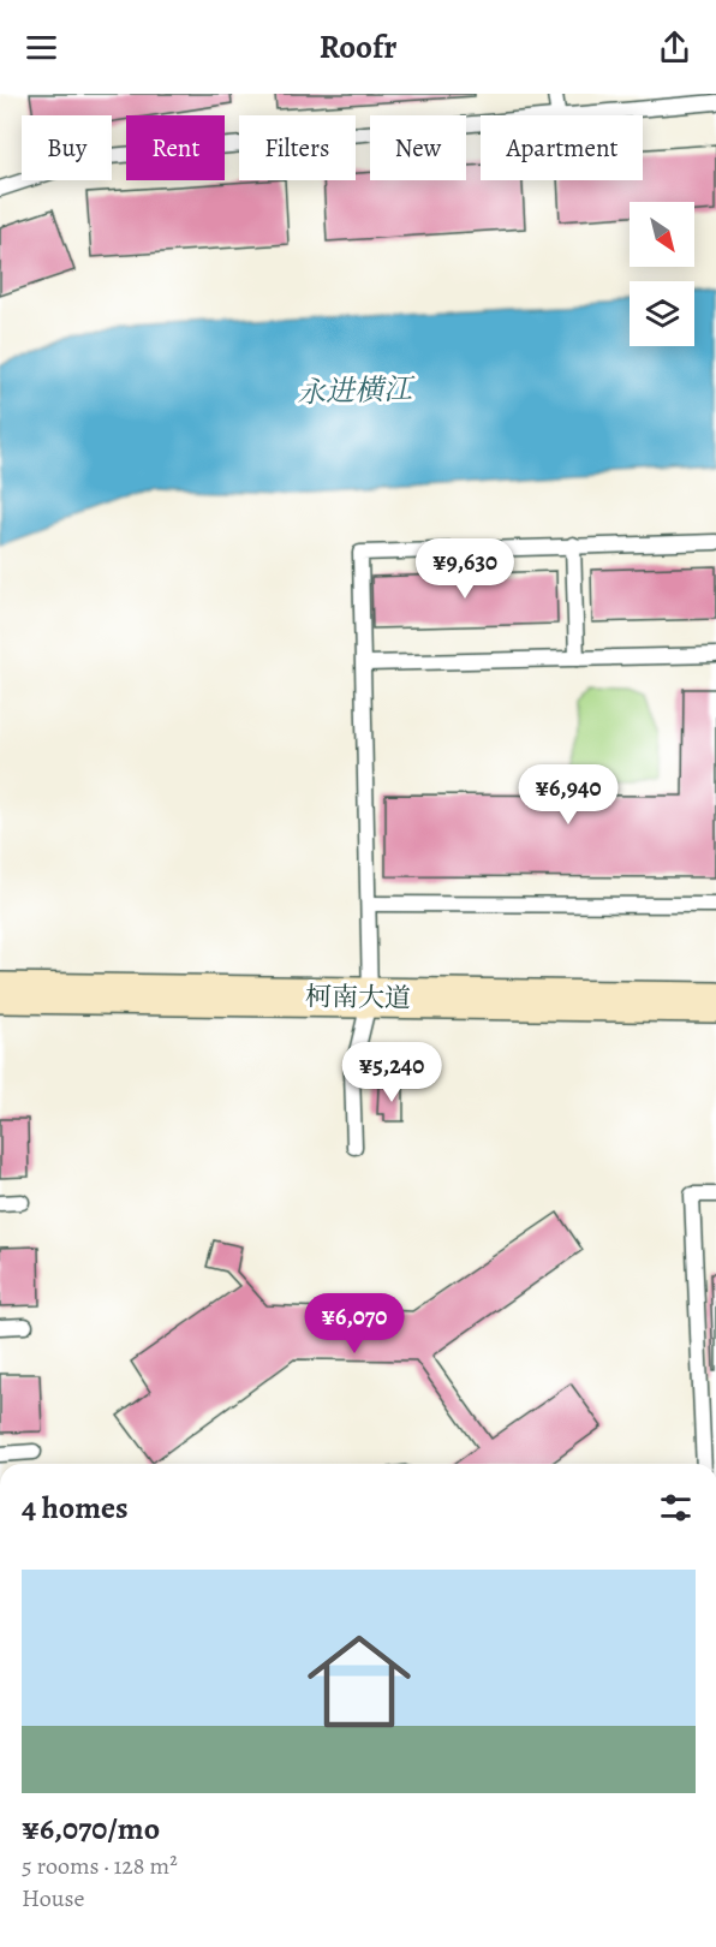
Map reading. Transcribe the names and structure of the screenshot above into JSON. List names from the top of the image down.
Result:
{
  "streets": {
    "main road": ["柯南大道"]
  },
  "water": ["永进横江"],
  "north": "bottom right",
  "page": {
    "header": "Roofr",
    "chip": [
      "Buy",
      "Rent",
      "Filters",
      "New",
      "Apartment"
    ],
    "price": [
      "¥9,630",
      "¥6,940",
      "¥5,240",
      "¥6,070"
    ],
    "heading": "4 homes",
    "list": [
      {
        "name": "¥6,070/mo",
        "note": "5 rooms · 128 m² · House"
      }
    ]
  }
}
